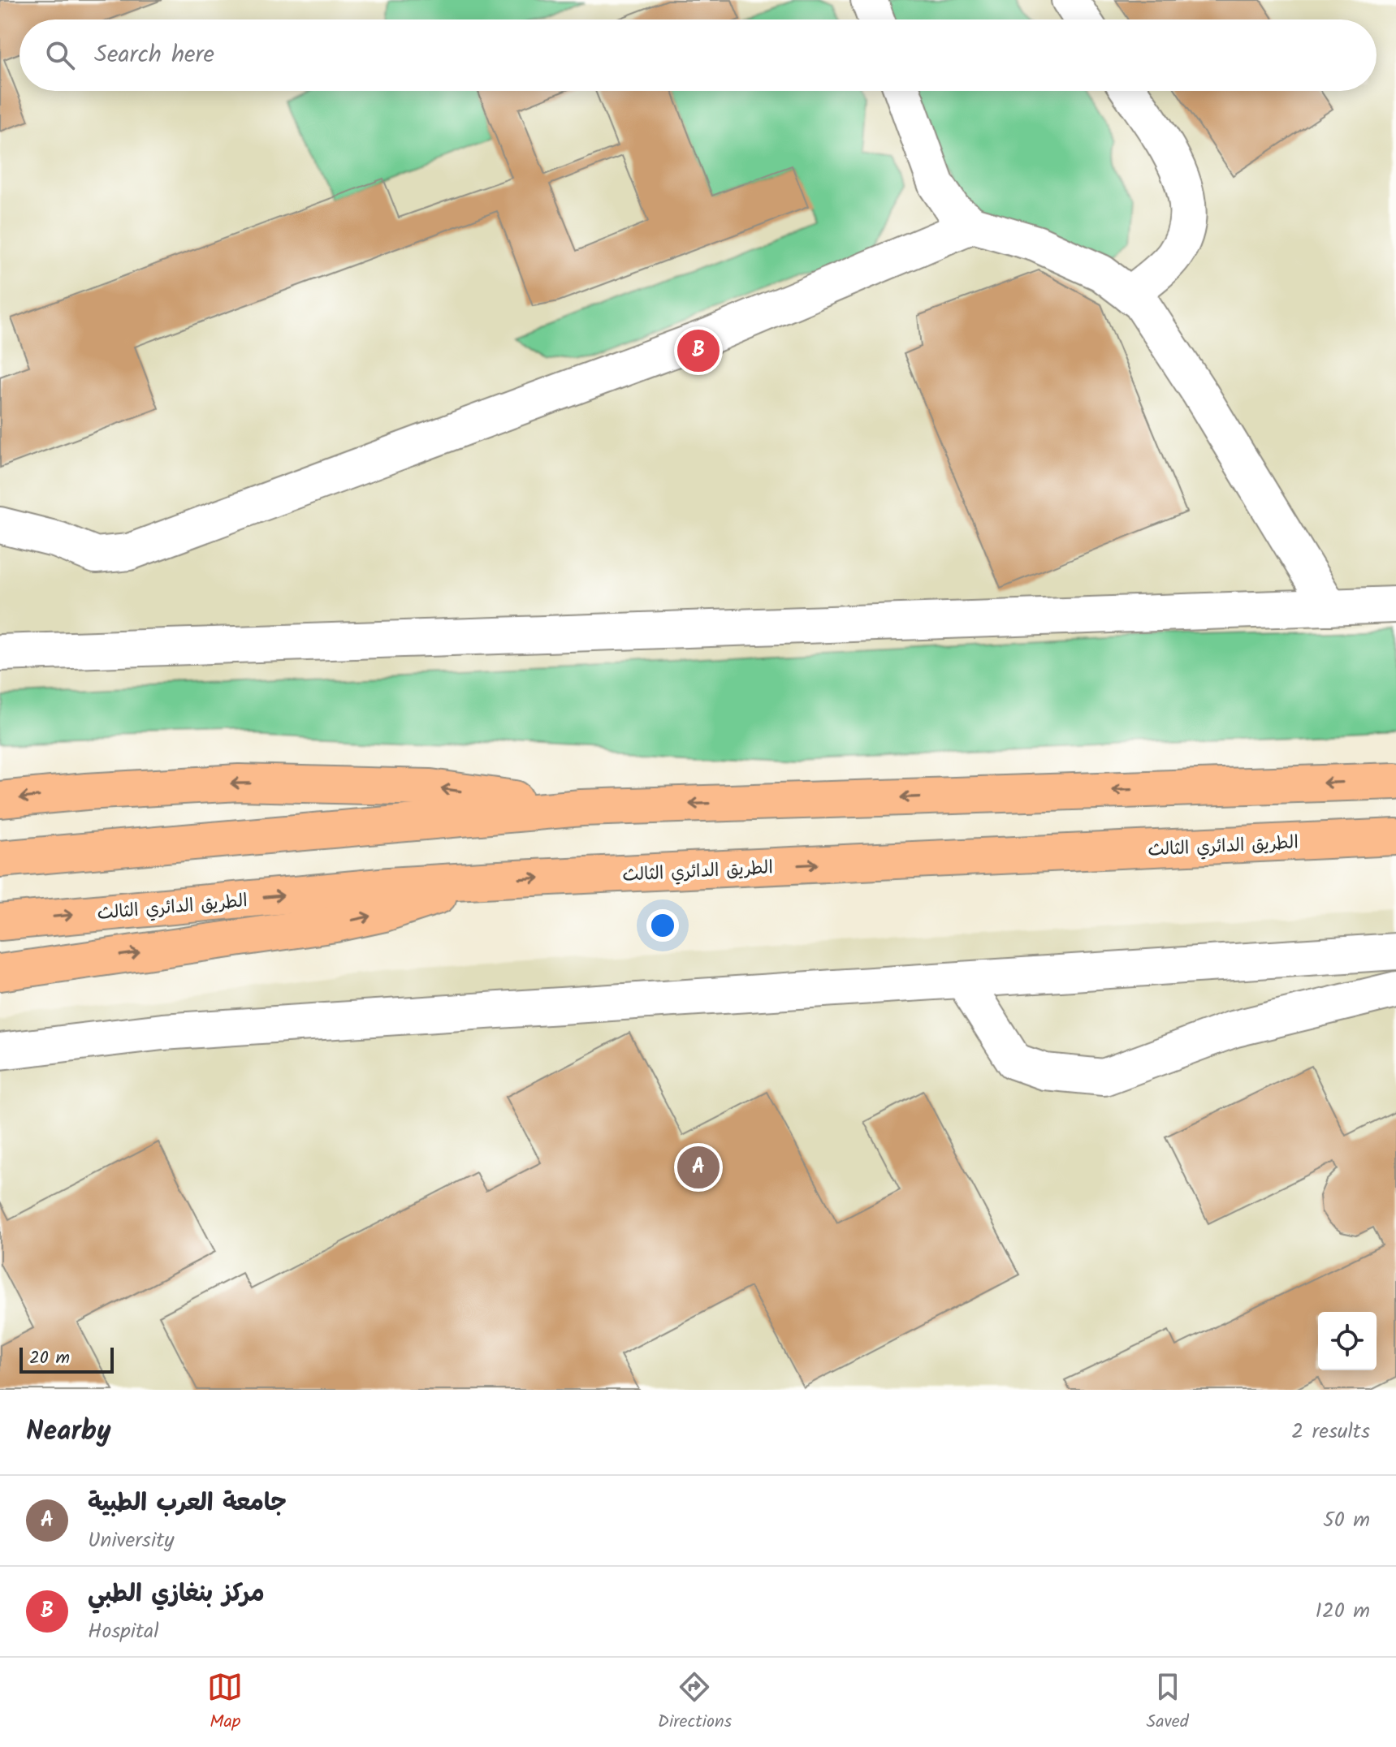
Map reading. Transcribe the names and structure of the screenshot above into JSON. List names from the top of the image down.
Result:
{
  "streets": {
    "highway": ["الطريق الدائري الثالث"]
  },
  "scale_bar": "20 m",
  "page": {
    "search": "Search here",
    "pins": ["B", "A"],
    "scale": "20 m",
    "heading": ["Nearby", "2 results"],
    "list": [
      {
        "mark": "A",
        "name": "جامعة العرب الطبية",
        "note": "University",
        "value": "50 m"
      },
      {
        "mark": "B",
        "name": "مركز بنغازي الطبي",
        "note": "Hospital",
        "value": "120 m"
      }
    ],
    "nav": ["Map", "Directions", "Saved"]
  }
}
